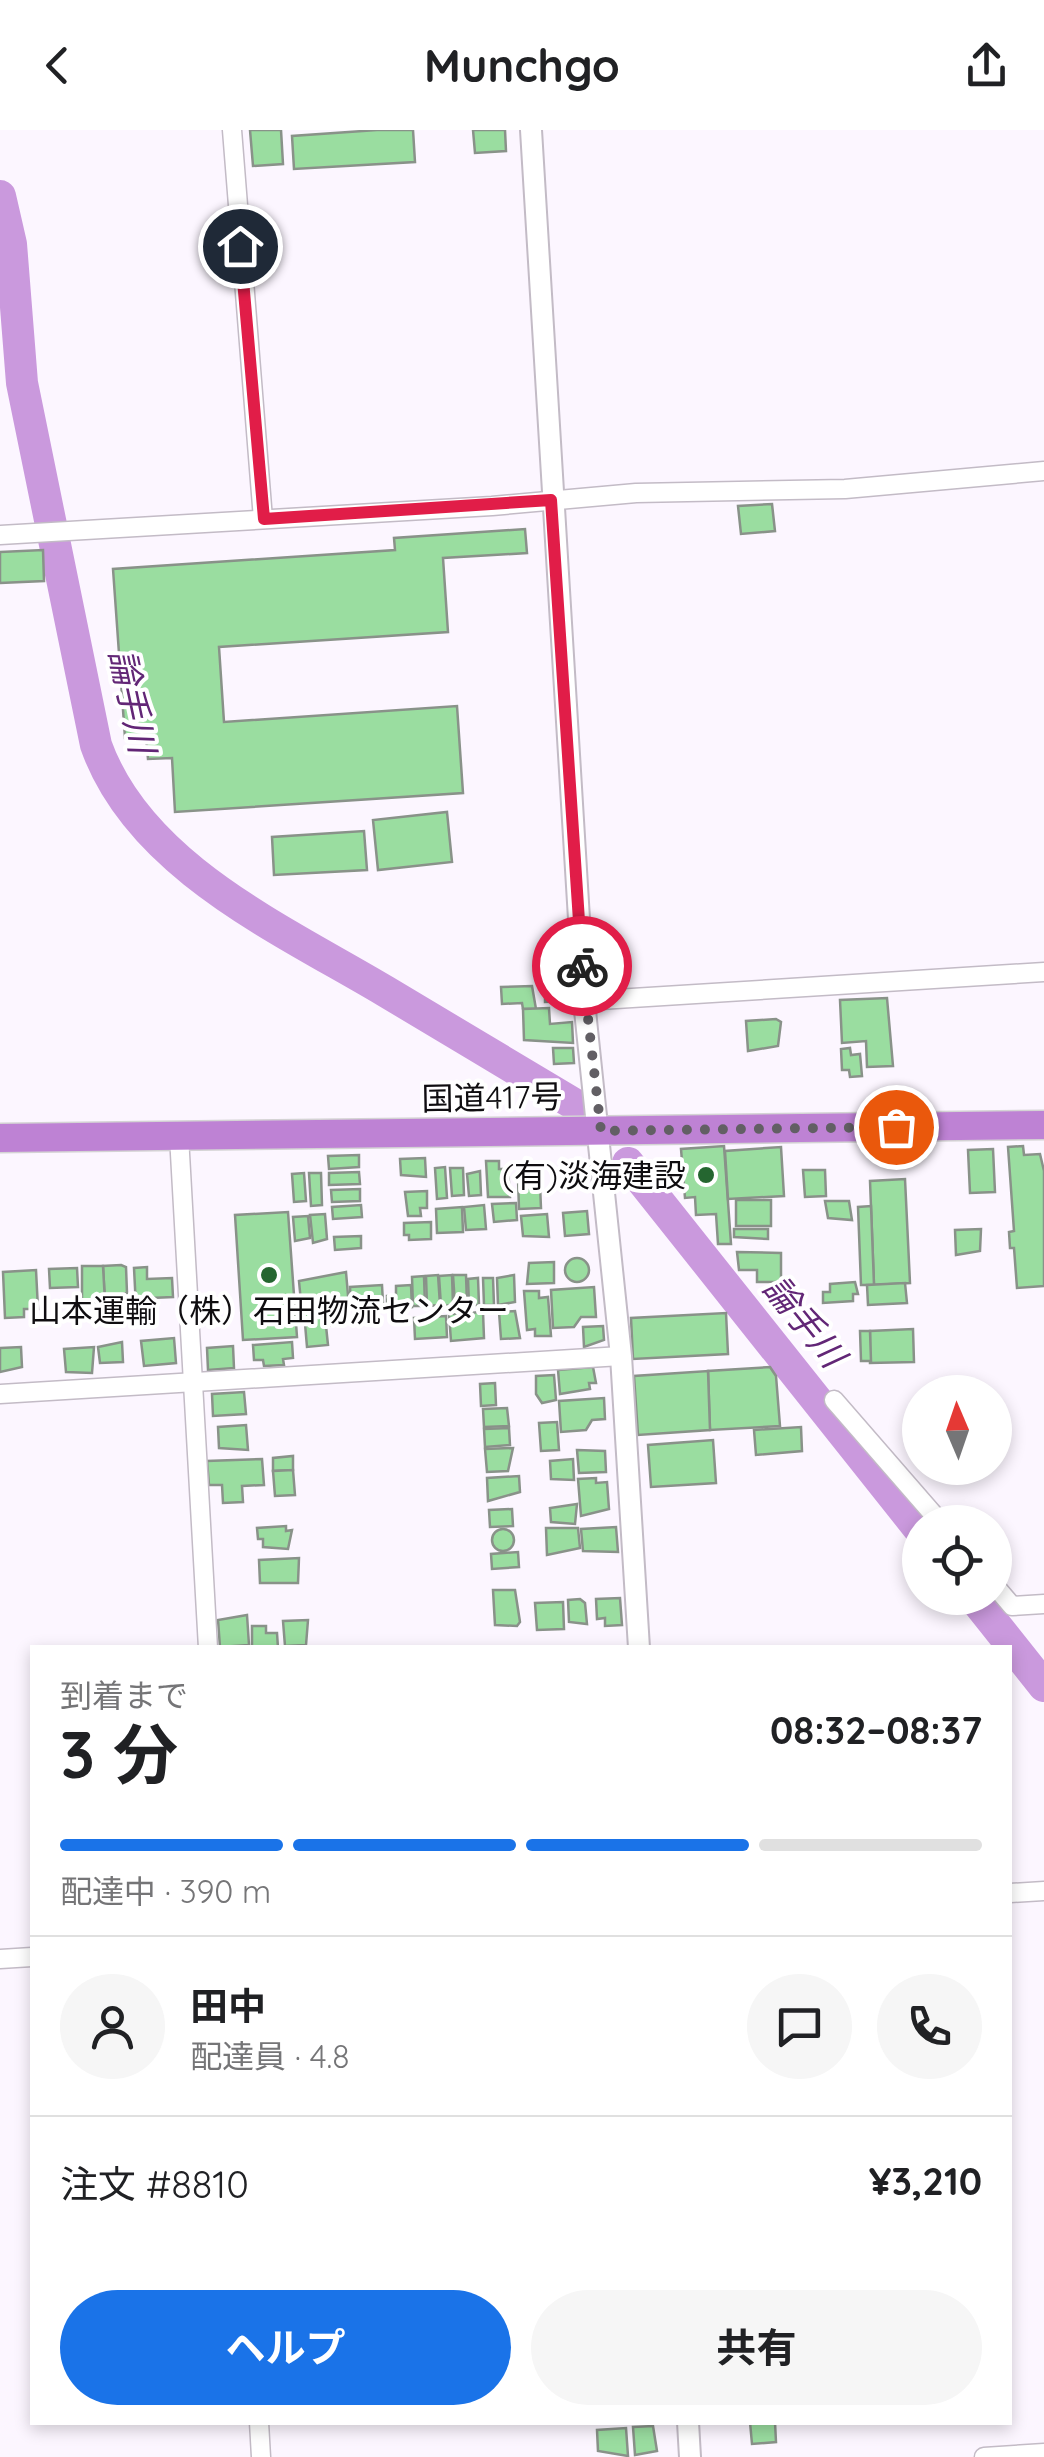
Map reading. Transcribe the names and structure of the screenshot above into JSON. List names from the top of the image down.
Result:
{
  "streets": {
    "highway": ["国道417号"]
  },
  "water": ["論手川"],
  "places": ["(有)淡海建設", "山本運輸（株）石田物流センター"],
  "north": "top",
  "page": {
    "header": "Munchgo",
    "heading": ["3 分", "到着まで", "08:32–08:37"],
    "panel": [
      "田中",
      "配達員 · 4.8",
      "注文 #8810",
      "¥3,210"
    ],
    "bar": "配達中 · 390 m",
    "buttons": ["ヘルプ", "共有"]
  }
}
